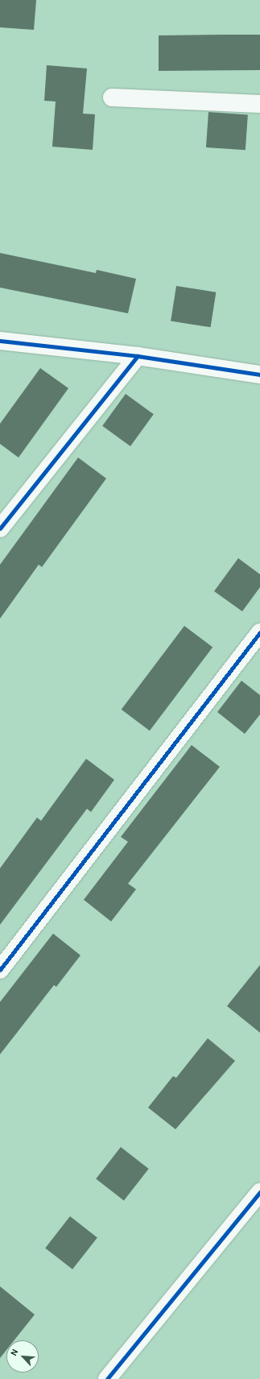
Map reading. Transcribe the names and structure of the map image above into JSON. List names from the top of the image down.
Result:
{
  "north": "top left"
}
